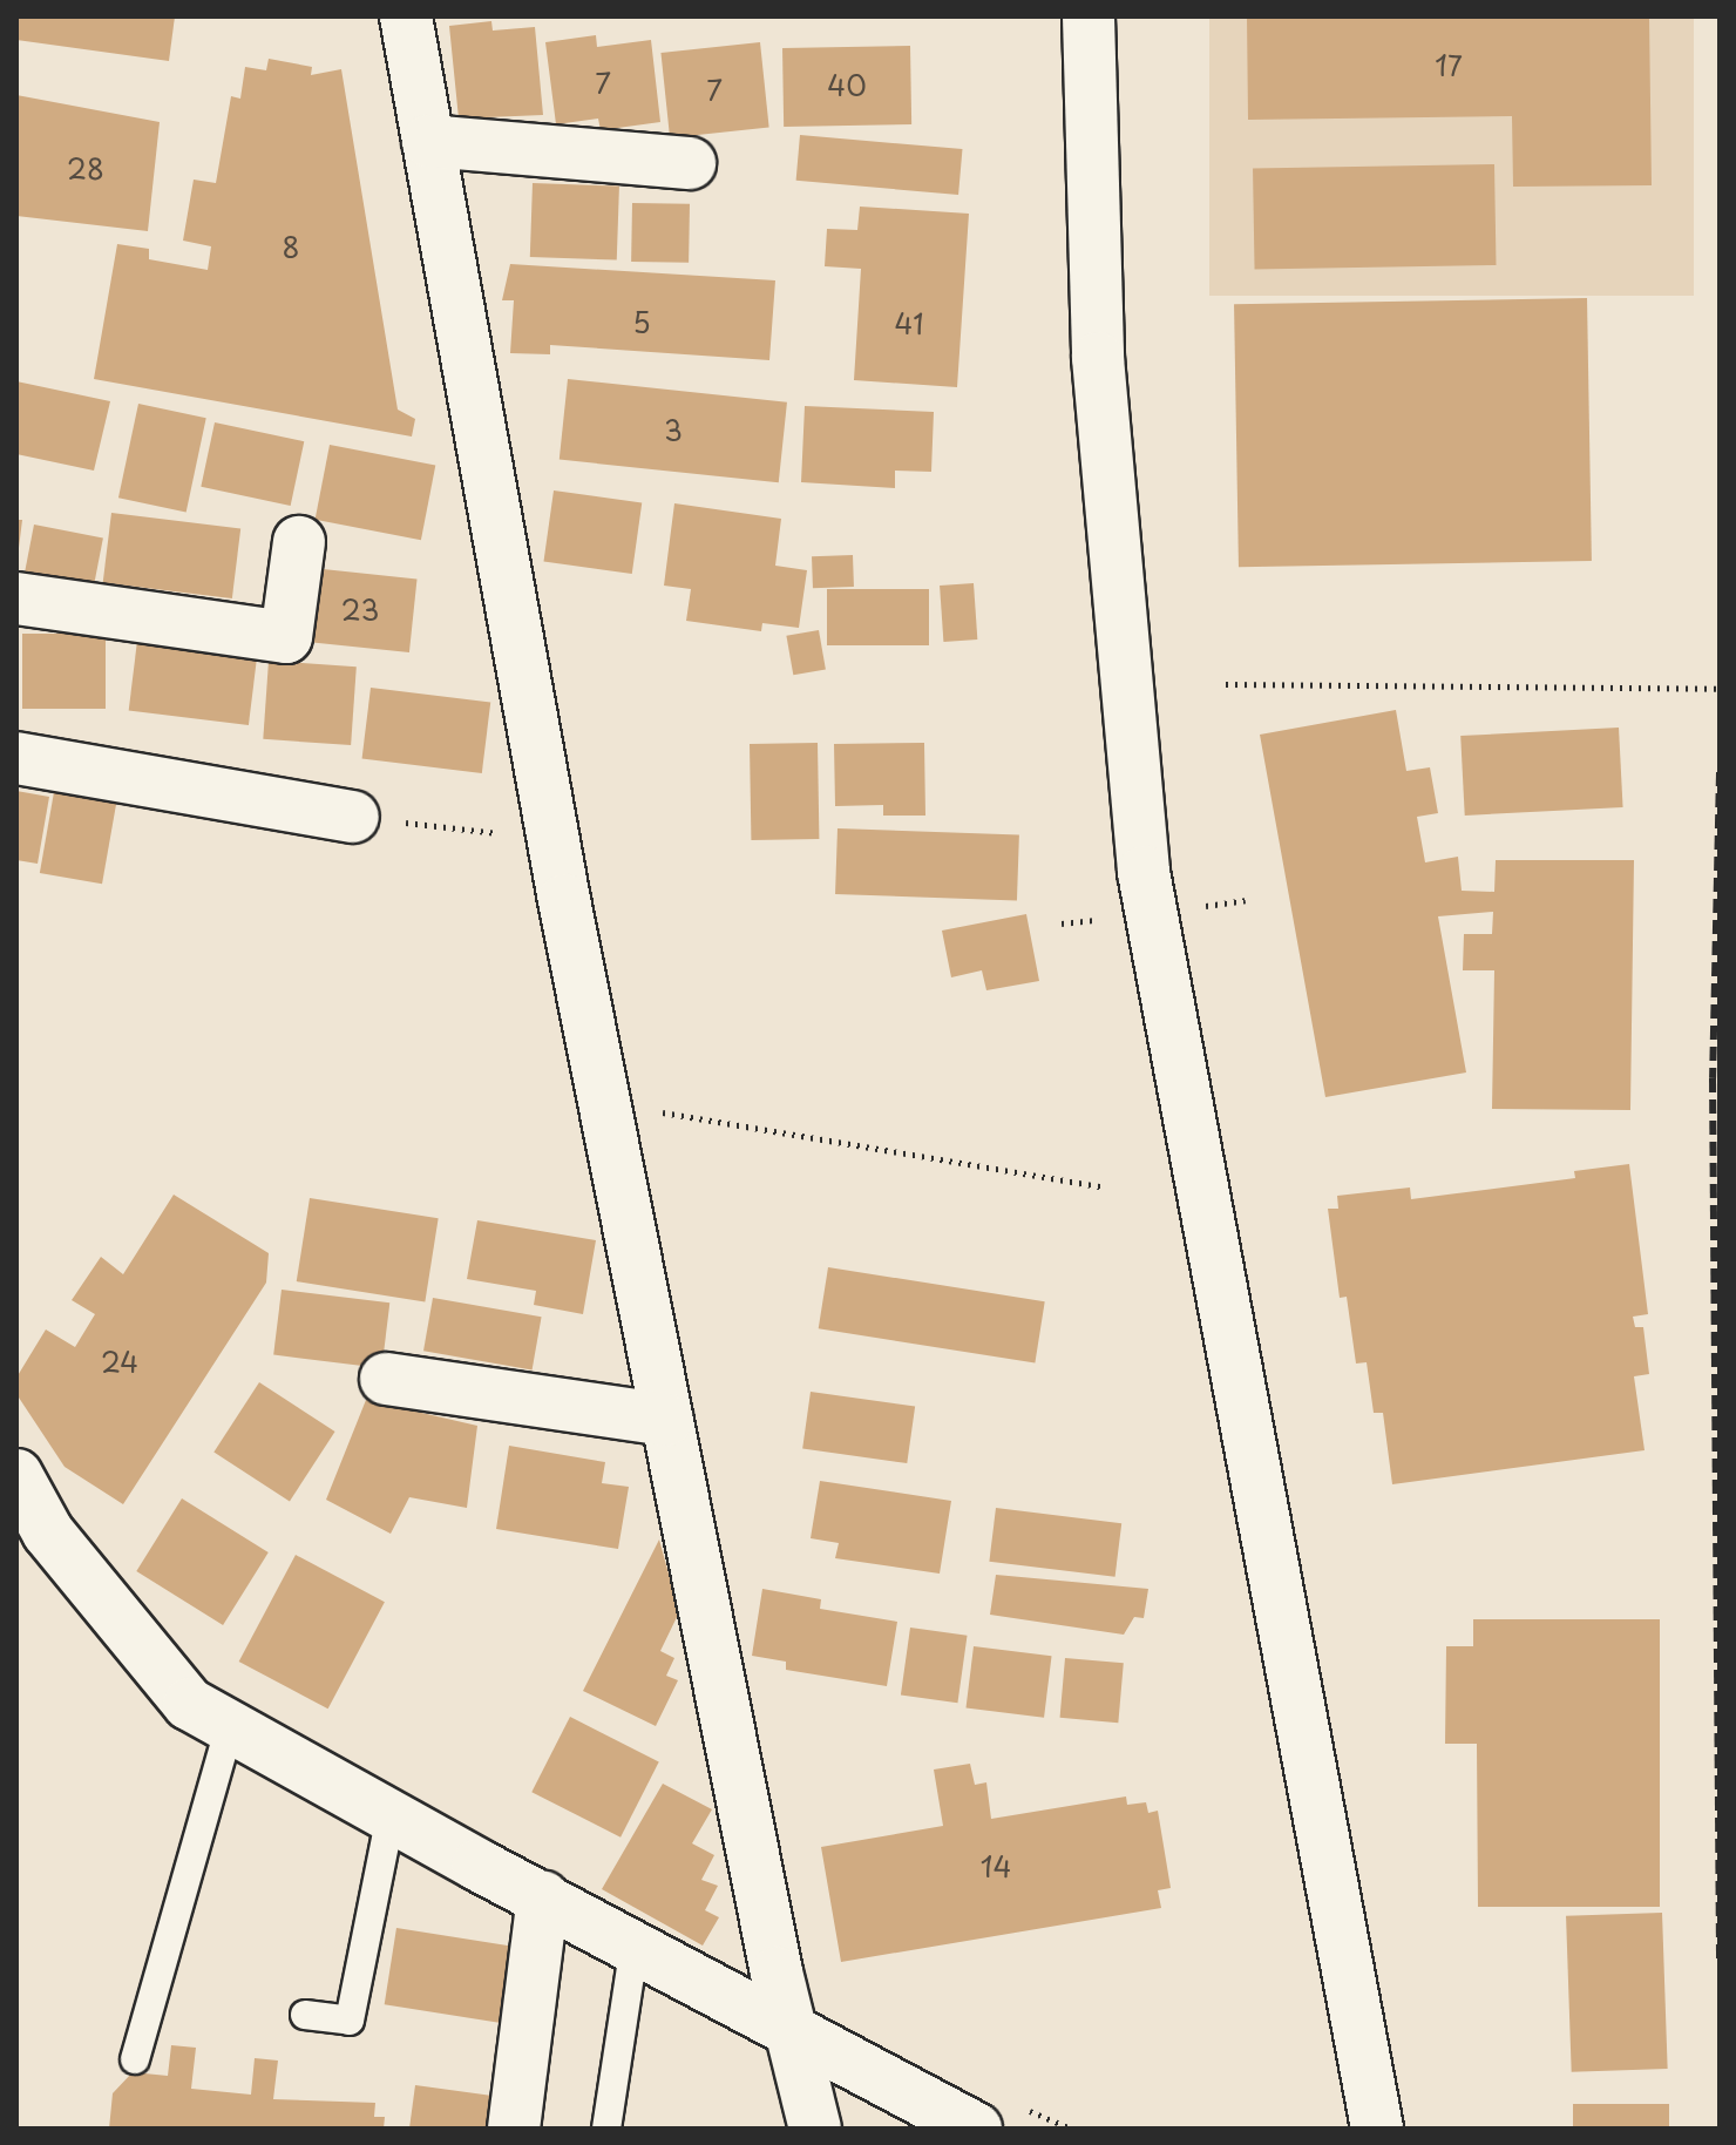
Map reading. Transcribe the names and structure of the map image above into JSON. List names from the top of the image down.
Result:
{
  "house_numbers": [
    "17",
    "7",
    "40",
    "7",
    "28",
    "8",
    "5",
    "41",
    "3",
    "23",
    "24",
    "14"
  ]
}
